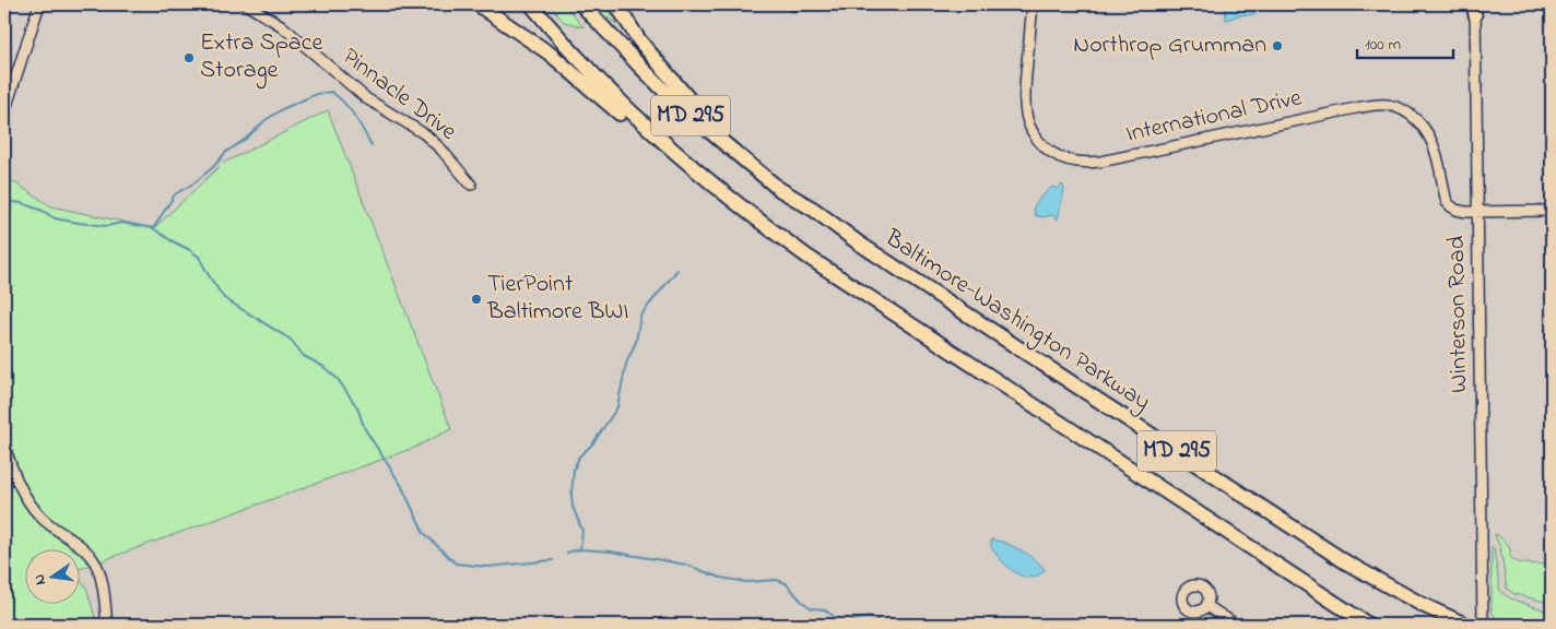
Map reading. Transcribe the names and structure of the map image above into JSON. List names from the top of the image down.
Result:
{
  "streets": {
    "highway": ["MD 295", "Baltimore-Washington Parkway"],
    "street": ["Pinnacle Drive", "International Drive", "Winterson Road"]
  },
  "crossings": [
    ["International Drive", "Winterson Road"]
  ],
  "places": ["Northrop Grumman", "Extra Space Storage", "TierPoint Baltimore BWI"],
  "scale_bar": "100 m",
  "north": "left"
}
